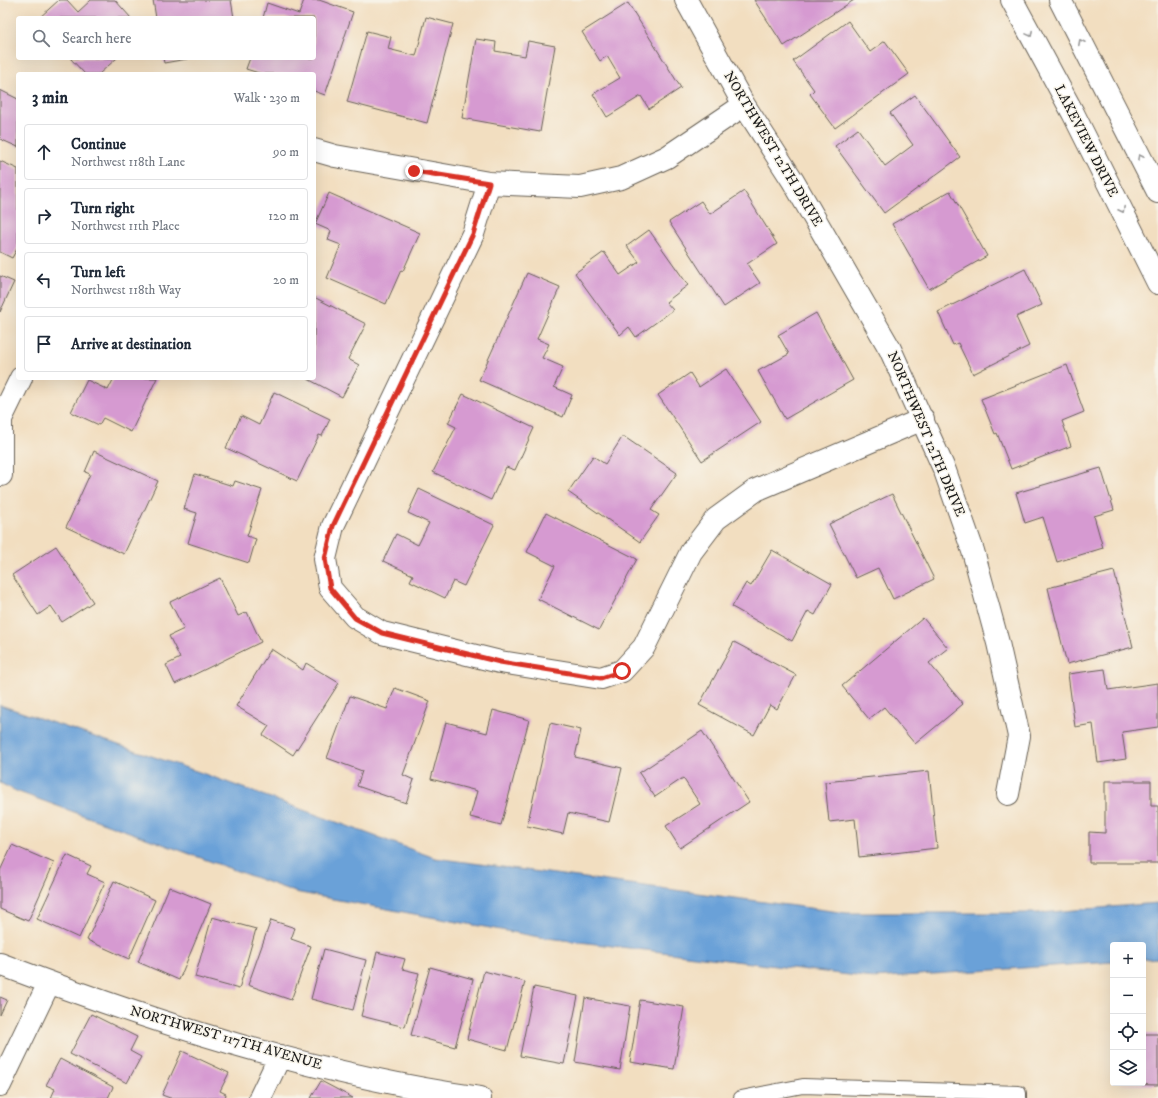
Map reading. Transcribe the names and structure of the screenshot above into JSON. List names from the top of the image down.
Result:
{
  "streets": {
    "street": ["LAKEVIEW DRIVE", "NORTHWEST 12TH DRIVE", "NORTHWEST 117TH AVENUE"]
  },
  "page": {
    "search": "Search here",
    "heading": ["3 min", "Walk · 230 m"],
    "list": [
      ["Continue", "Northwest 118th Lane", "90 m"],
      ["Turn right", "Northwest 11th Place", "120 m"],
      ["Turn left", "Northwest 118th Way", "20 m"],
      "Arrive at destination"
    ],
    "map_buttons": ["+", "−"]
  }
}
